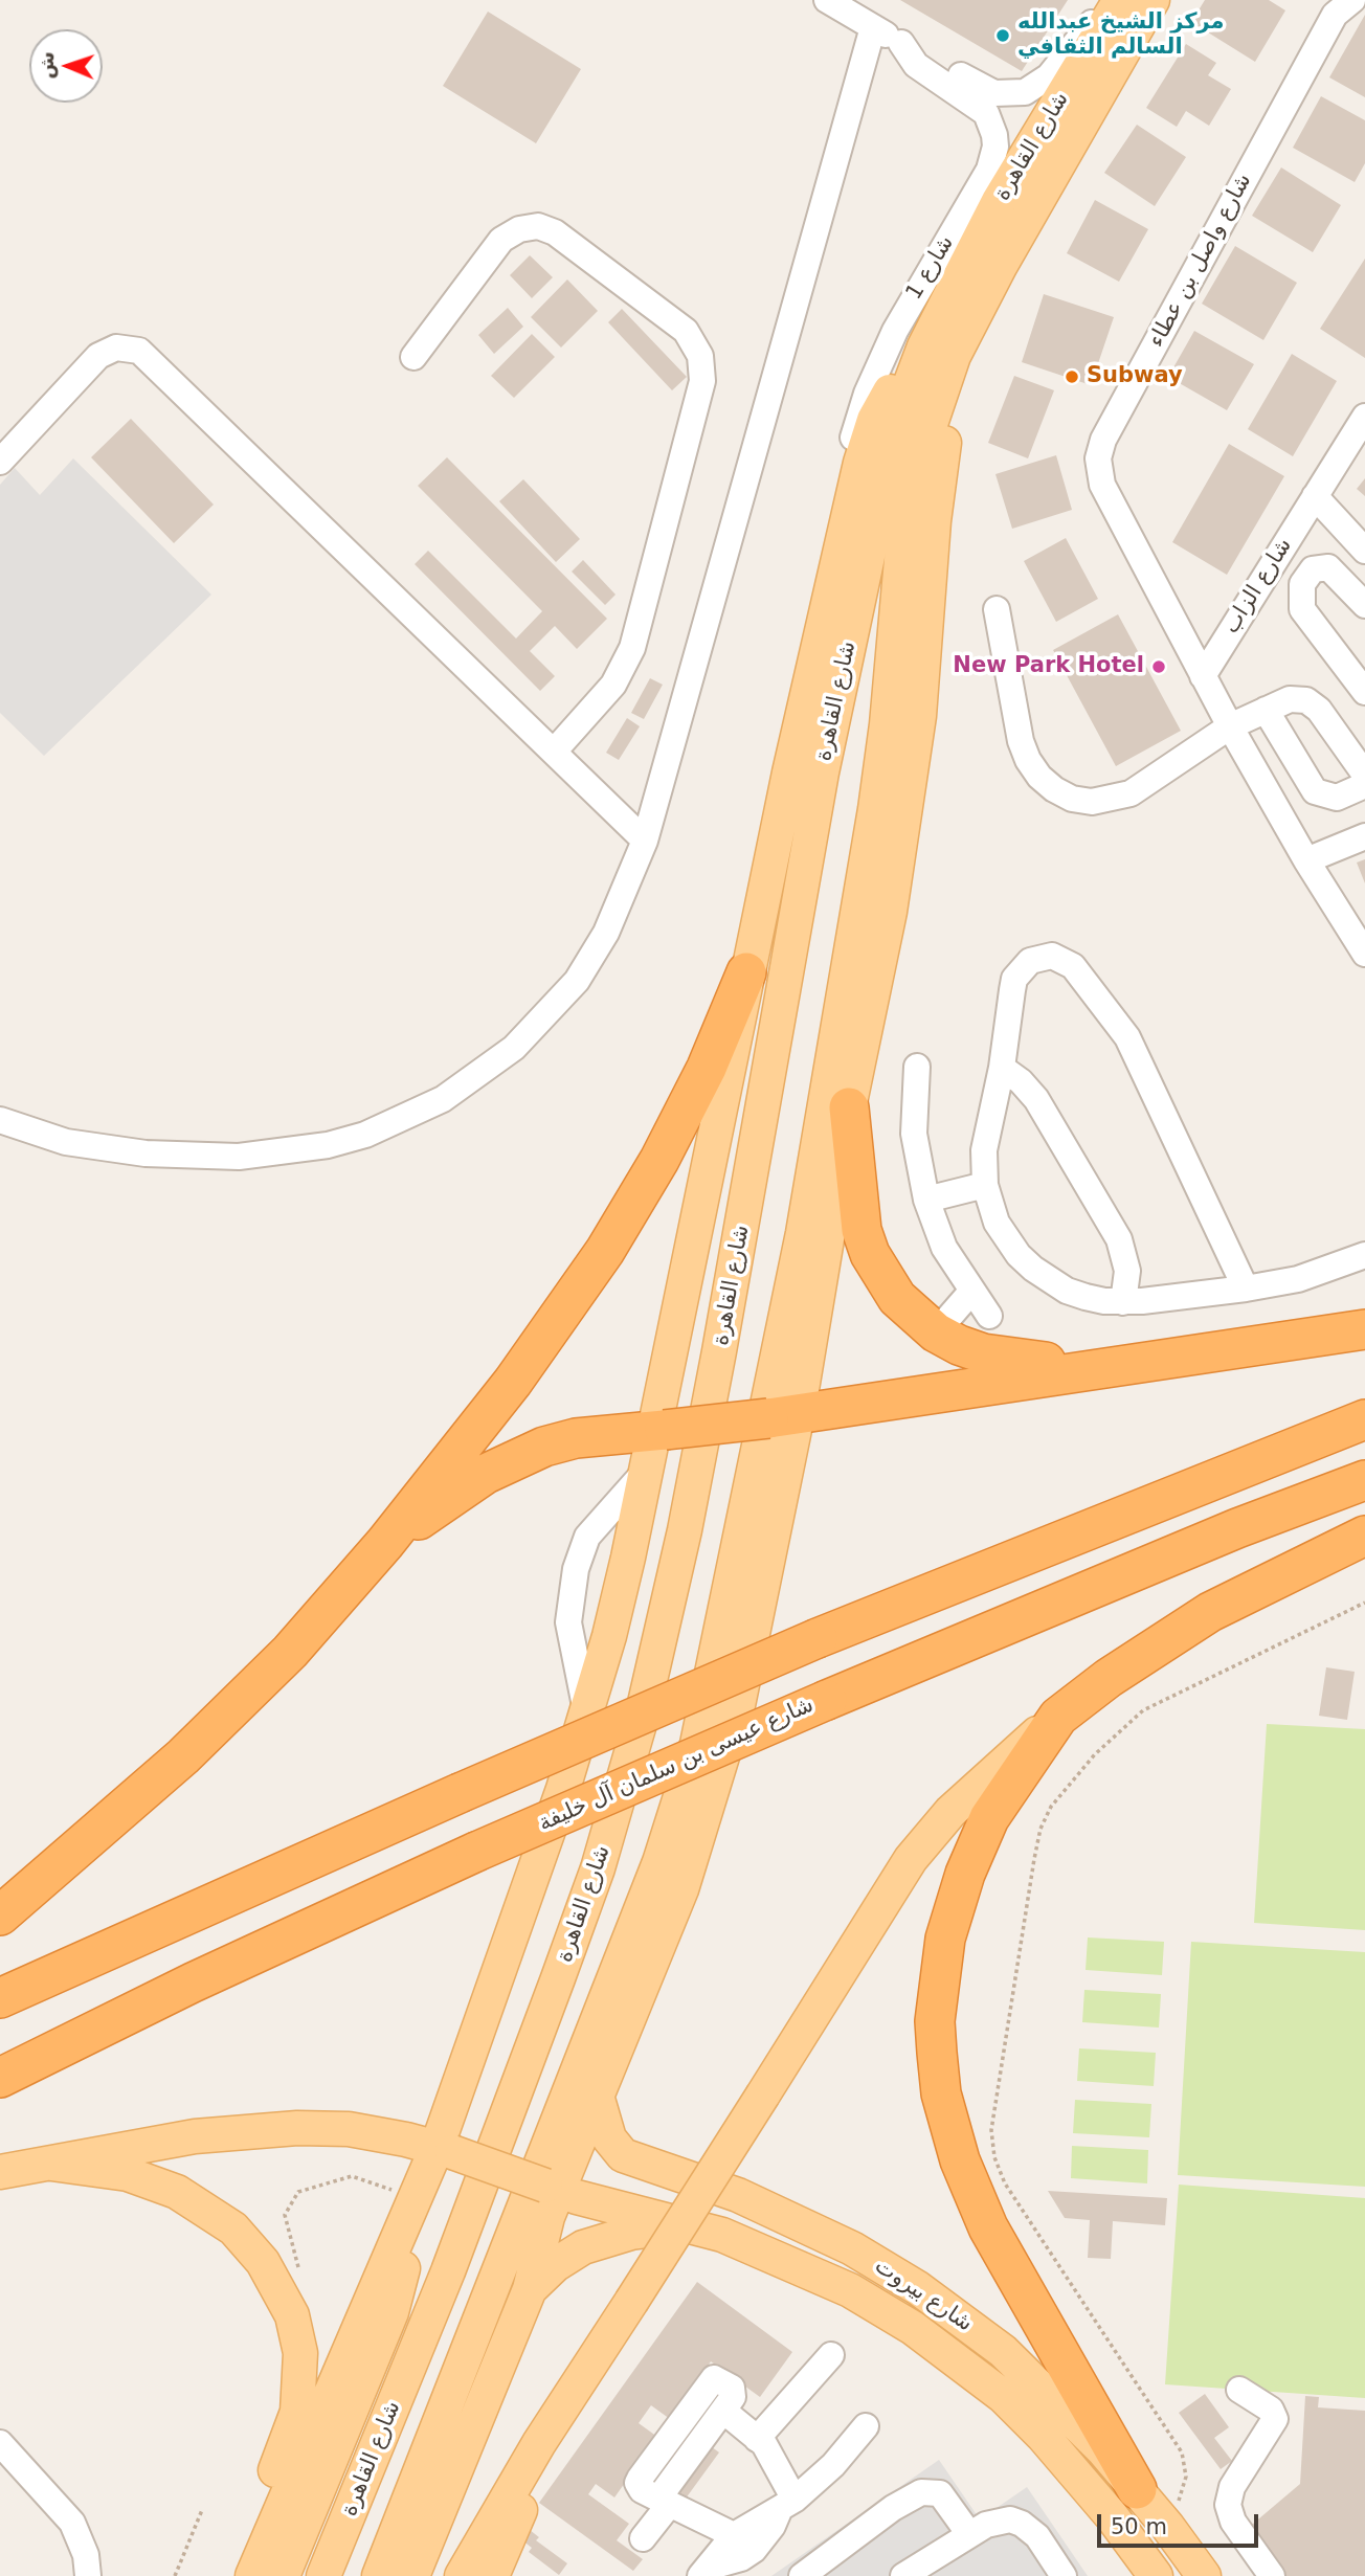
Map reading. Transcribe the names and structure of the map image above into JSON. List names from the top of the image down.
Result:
{
  "streets": {
    "highway": ["شارع عيسى بن سلمان آل خليفة"],
    "main road": ["شارع القاهرة", "شارع بيروت"],
    "street": ["شارع واصل بن عطاء", "شارع 1", "شارع الزاب"]
  },
  "crossings": [
    ["شارع القاهرة", "شارع بيروت"],
    ["شارع واصل بن عطاء", "شارع الزاب"]
  ],
  "places": ["مركز الشيخ عبدالله السالم الثقافي", "Subway", "New Park Hotel"],
  "scale_bar": "50 m",
  "north": "left"
}
